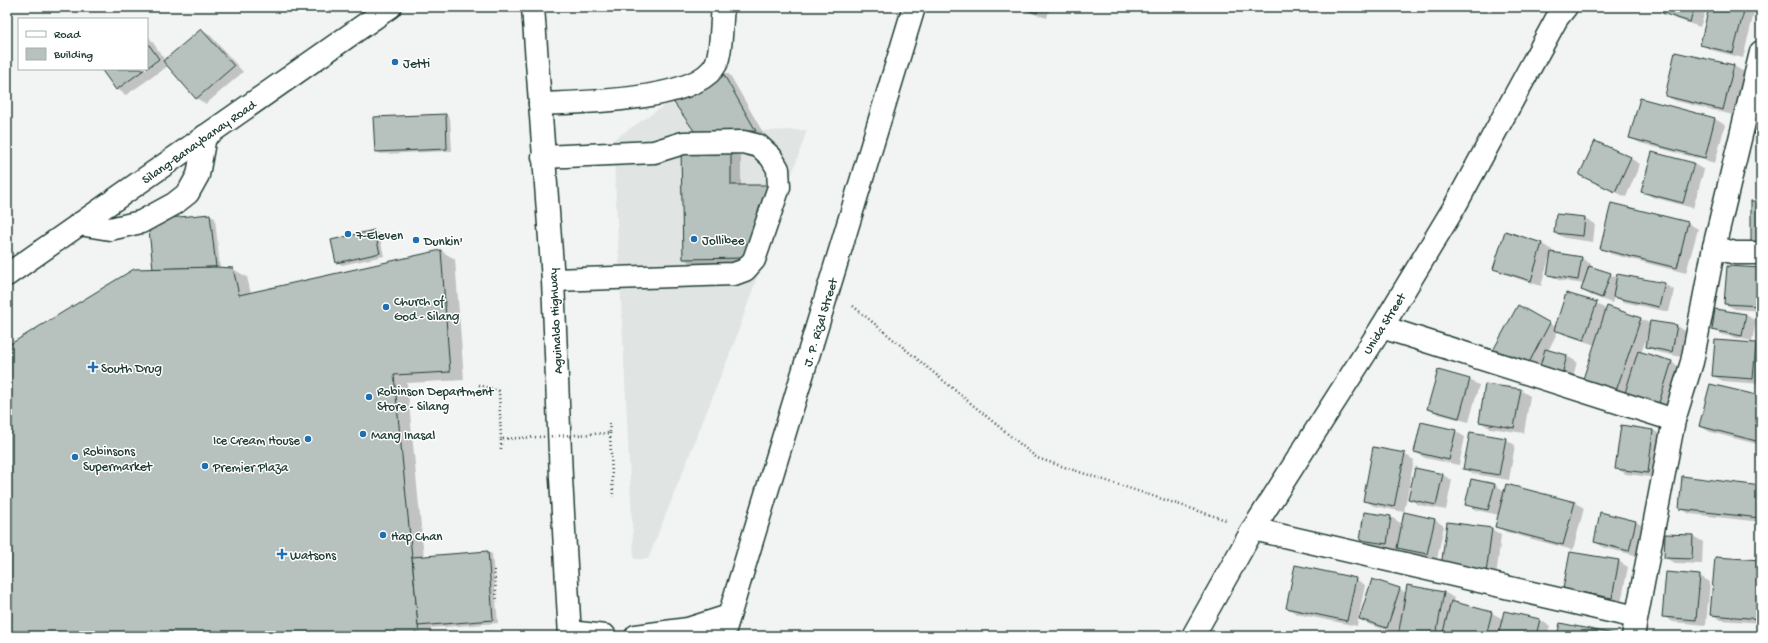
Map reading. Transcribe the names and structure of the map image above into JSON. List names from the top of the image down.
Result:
{
  "streets": {
    "street": [
      "Silang-Banaybanay Road",
      "Aguinaldo Highway",
      "J. P. Rizal Street",
      "Unida Street"
    ]
  },
  "places": {
    "other": [
      "Jetti",
      "7-Eleven",
      "Jollibee",
      "Dunkin'",
      "Church of God - Silang",
      "Robinson Department Store - Silang",
      "Mang Inasal",
      "Ice Cream House",
      "Robinsons Supermarket",
      "Premier Plaza",
      "Hap Chan"
    ],
    "health": ["South Drug", "Watsons"]
  },
  "legend": ["Road", "Building"]
}
